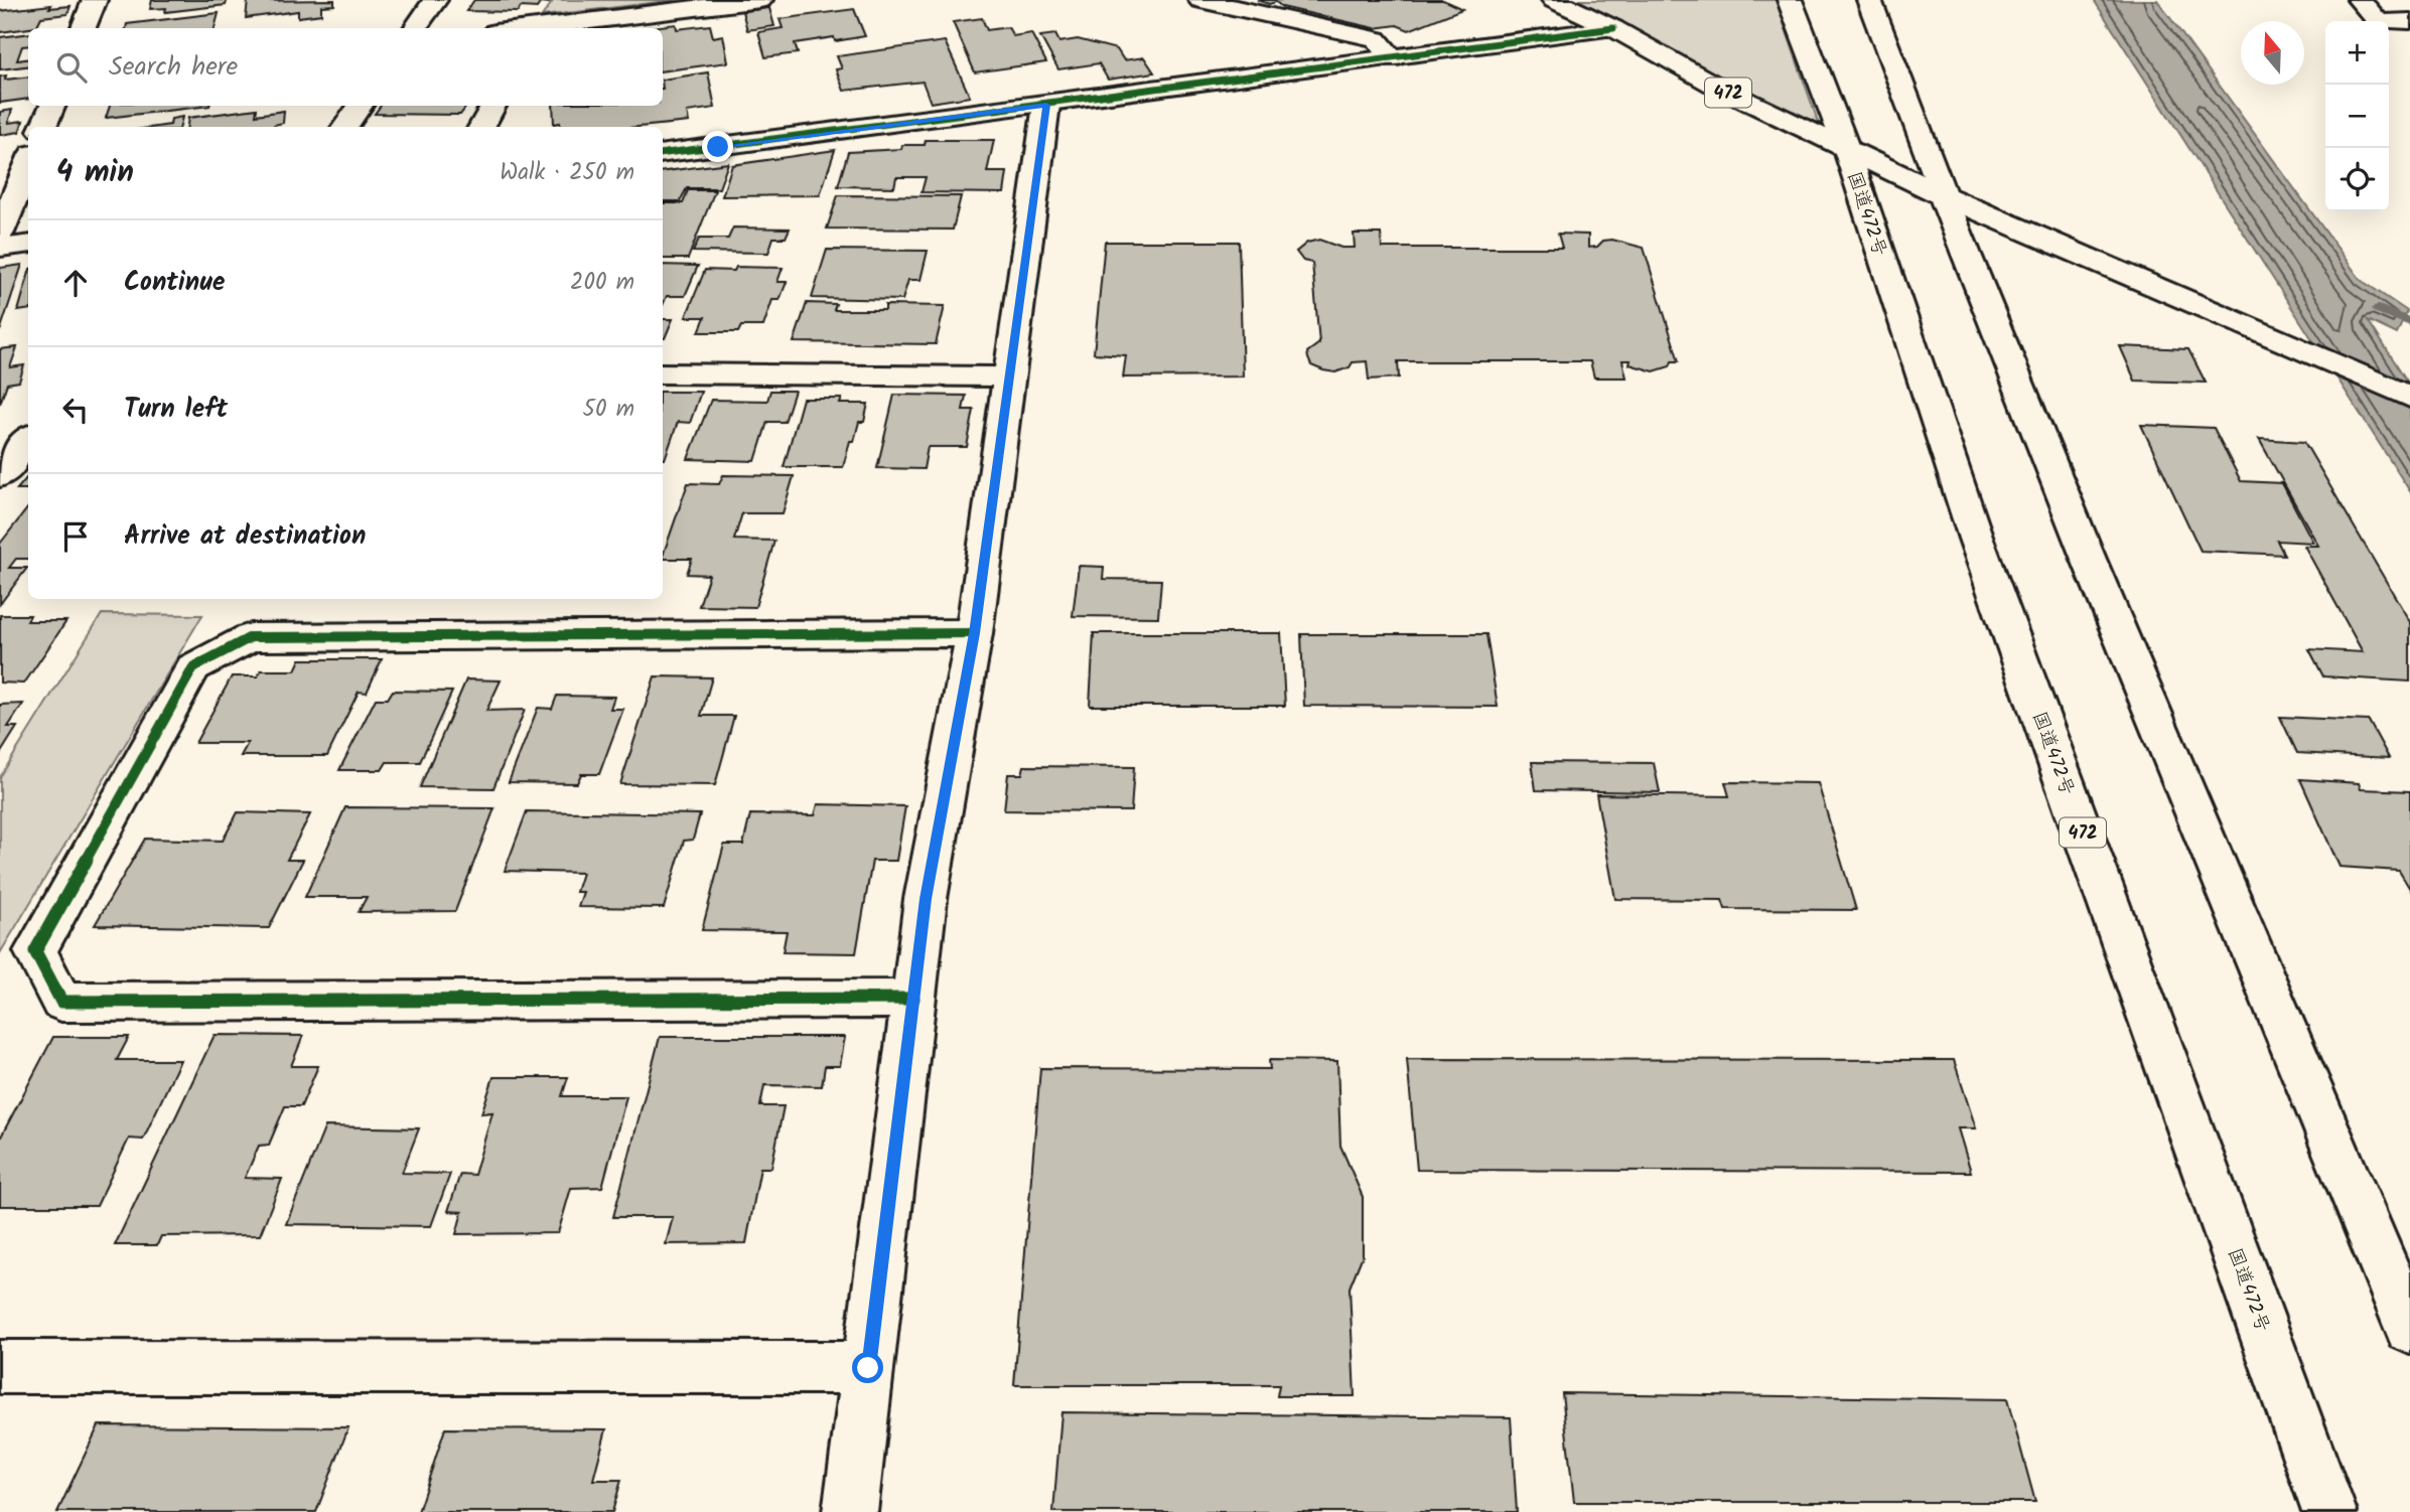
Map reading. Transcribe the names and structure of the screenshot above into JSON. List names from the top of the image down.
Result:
{
  "streets": {
    "main road": ["472", "国道472号"]
  },
  "north": "top",
  "page": {
    "map_buttons": ["+", "−"],
    "search": "Search here",
    "heading": ["4 min", "Walk · 250 m"],
    "list": [
      ["Continue", "200 m"],
      ["Turn left", "50 m"],
      "Arrive at destination"
    ]
  }
}
